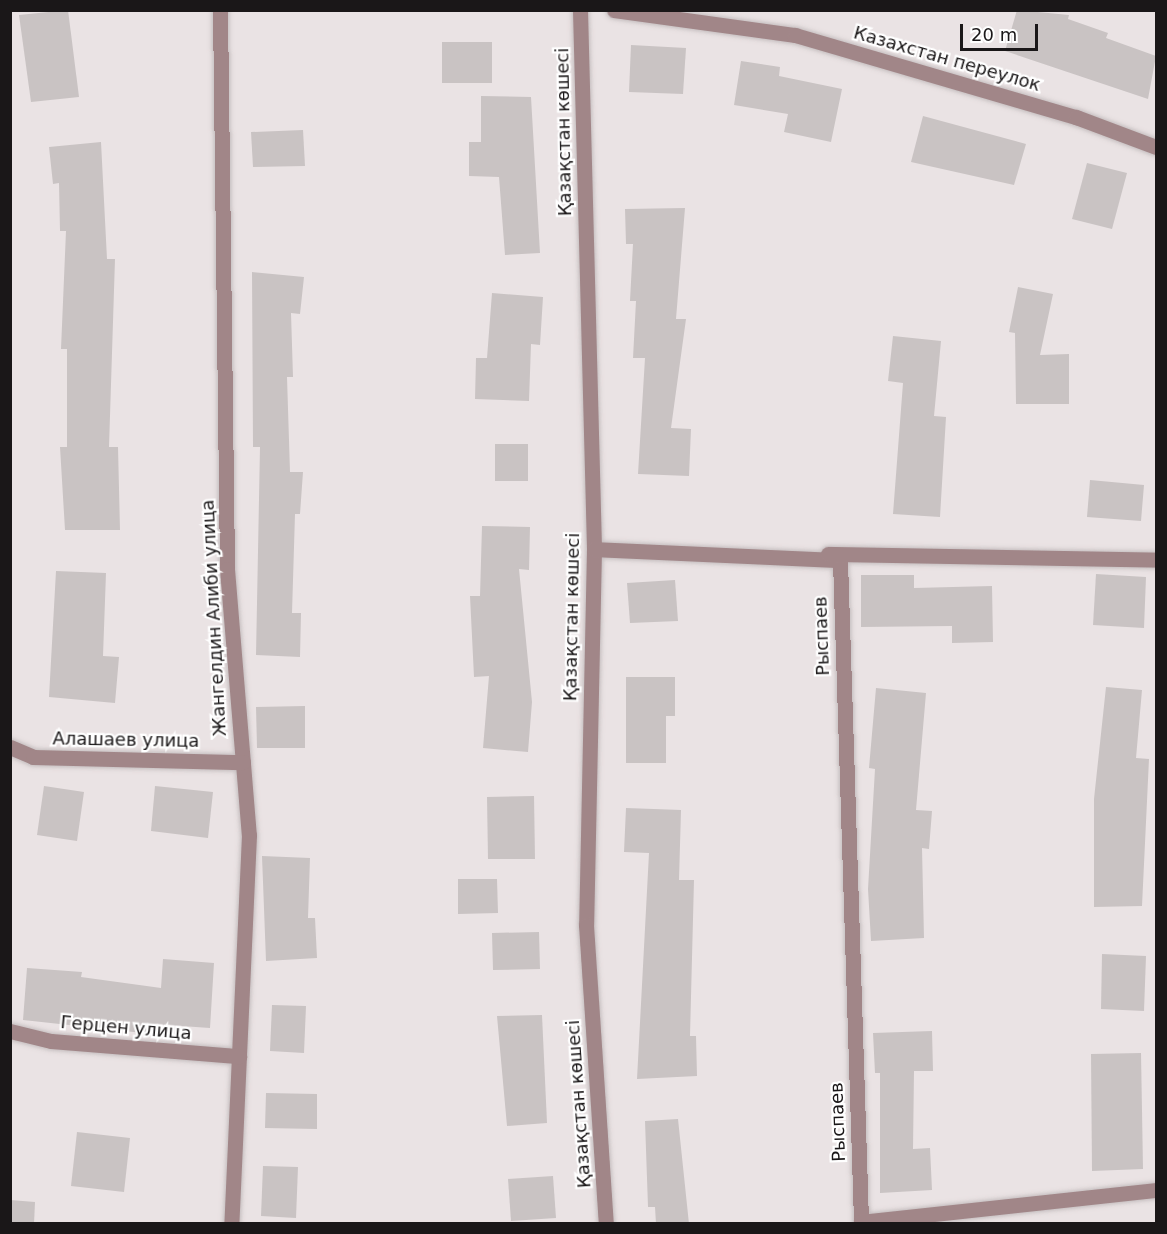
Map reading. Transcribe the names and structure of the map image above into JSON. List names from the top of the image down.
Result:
{
  "streets": {
    "street": [
      "Казахстан переулок",
      "Қазақстан көшесі",
      "Жангелдин Алиби улица",
      "Рыспаев",
      "Алашаев улица",
      "Герцен улица"
    ]
  },
  "crossings": [
    ["Қазақстан көшесі", "Рыспаев"],
    ["Жангелдин Алиби улица", "Алашаев улица"],
    ["Жангелдин Алиби улица", "Герцен улица"]
  ],
  "scale_bar": "20 m"
}
